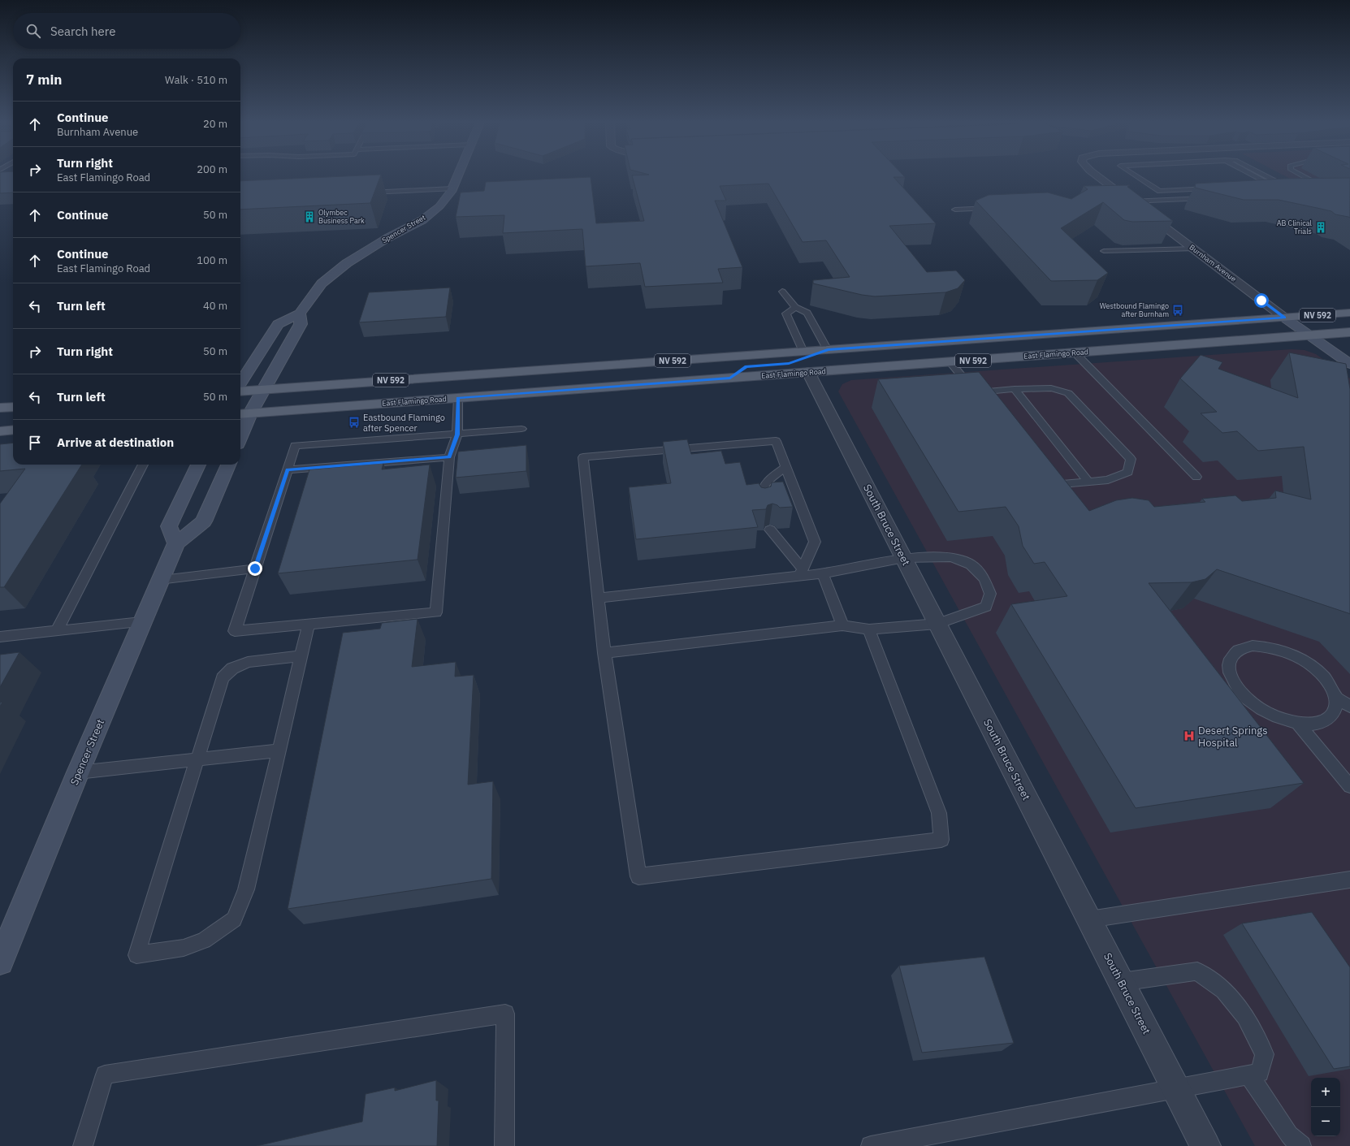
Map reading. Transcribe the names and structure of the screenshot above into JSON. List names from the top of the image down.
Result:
{
  "streets": {
    "main road": ["NV 592", "East Flamingo Road"],
    "street": ["Spencer Street", "Burnham Avenue", "South Bruce Street"]
  },
  "crossings": [
    ["Spencer Street", "NV 592"],
    ["Spencer Street", "East Flamingo Road"],
    ["Burnham Avenue", "NV 592"],
    ["Burnham Avenue", "East Flamingo Road"],
    ["East Flamingo Road", "South Bruce Street"]
  ],
  "places": {
    "building": ["Olymbec Business Park", "AB Clinical Trials"],
    "bus stop": ["Westbound Flamingo after Burnham", "Eastbound Flamingo after Spencer"],
    "hospital": ["Desert Springs Hospital"]
  },
  "page": {
    "search": "Search here",
    "heading": ["7 min", "Walk · 510 m"],
    "list": [
      ["Continue", "Burnham Avenue", "20 m"],
      ["Turn right", "East Flamingo Road", "200 m"],
      ["Continue", "50 m"],
      ["Continue", "East Flamingo Road", "100 m"],
      ["Turn left", "40 m"],
      ["Turn right", "50 m"],
      ["Turn left", "50 m"],
      "Arrive at destination"
    ],
    "map_buttons": ["+", "−"]
  }
}
